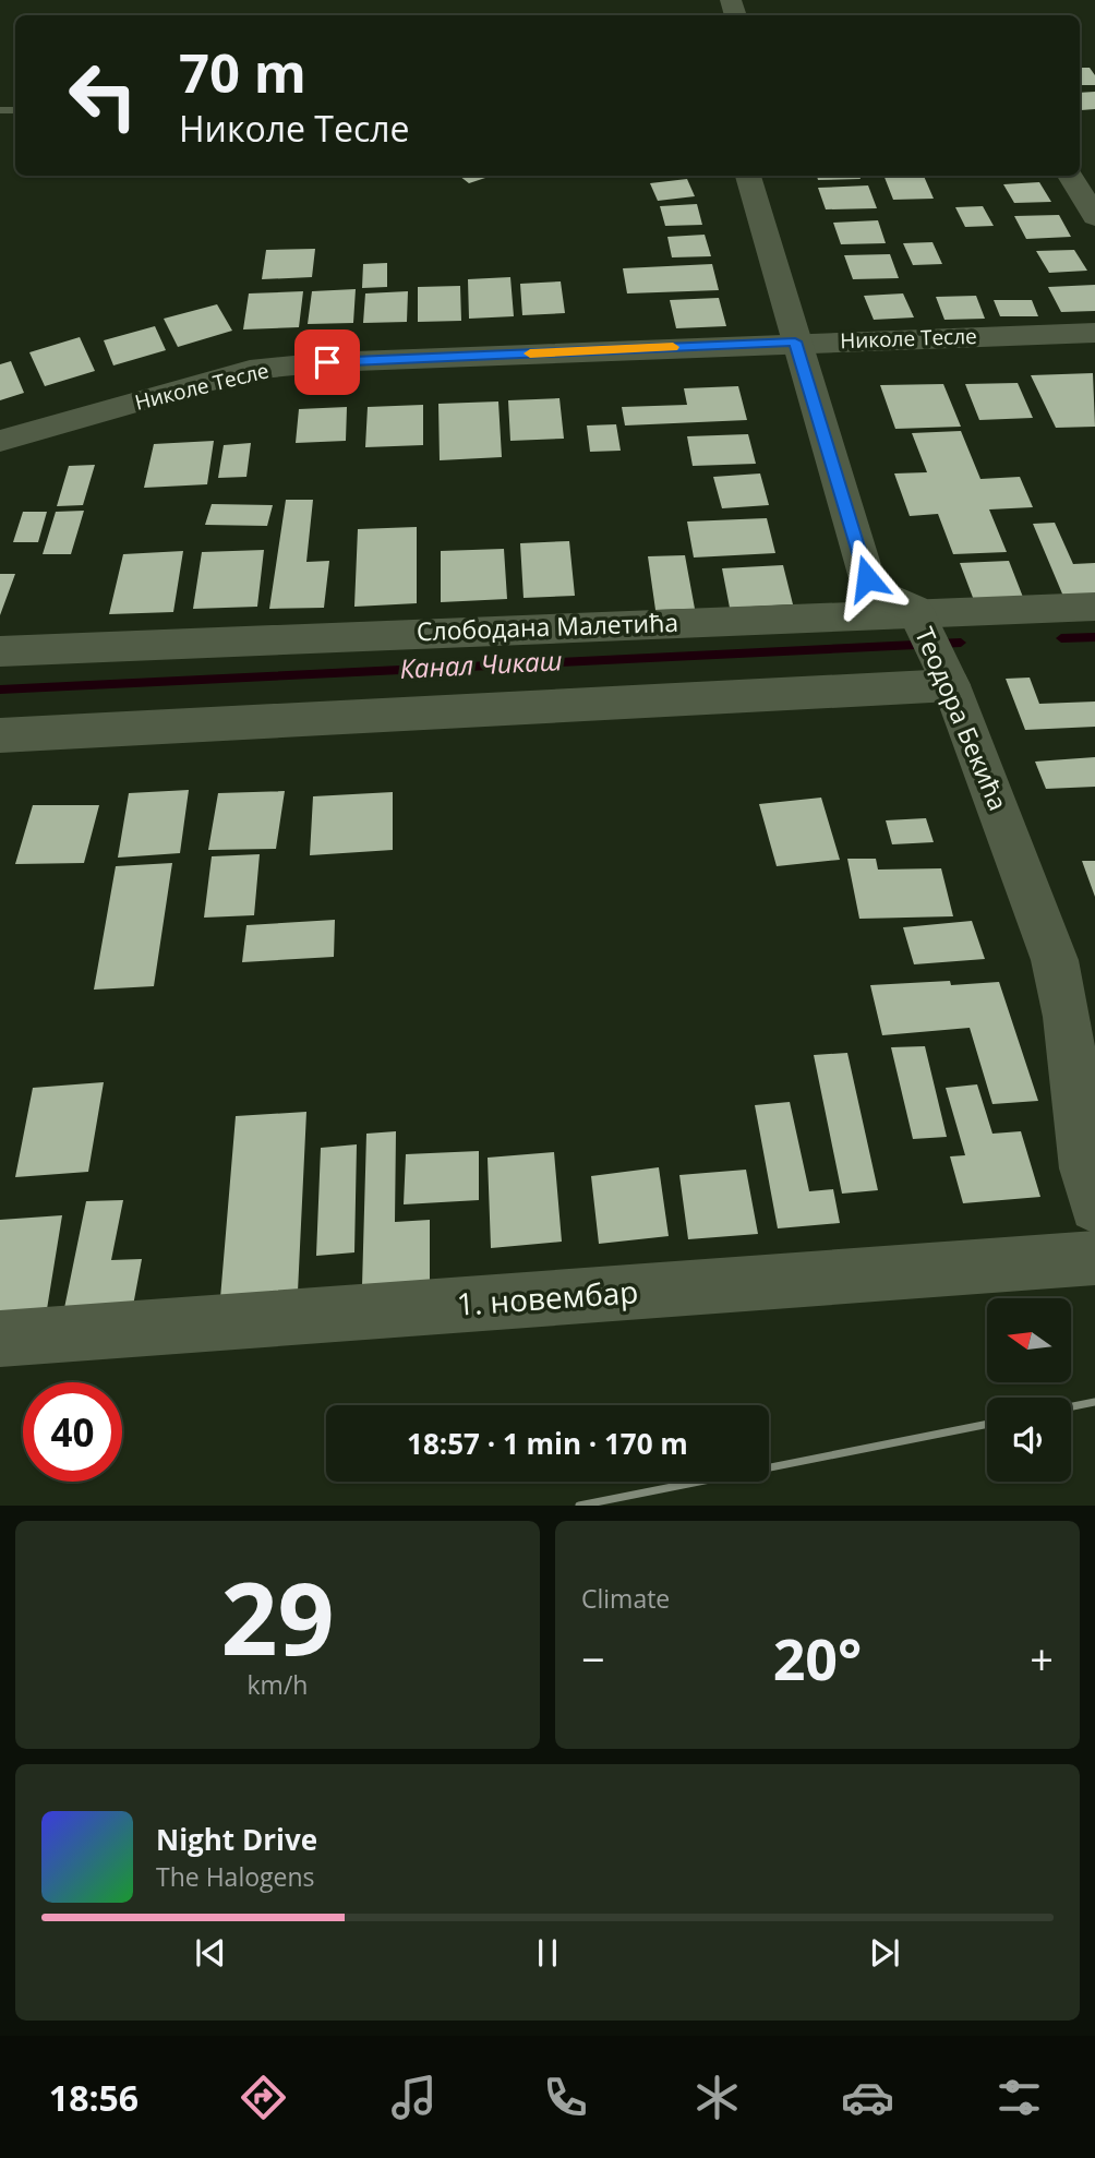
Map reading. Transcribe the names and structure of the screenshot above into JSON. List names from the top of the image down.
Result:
{
  "streets": {
    "street": [
      "Николе Тесле",
      "Слободана Малетића",
      "Теодора Бекића",
      "1. новембар"
    ]
  },
  "crossings": [
    ["Николе Тесле", "Теодора Бекића"],
    ["Слободана Малетића", "Теодора Бекића"]
  ],
  "water": ["Канал Чикаш"],
  "north": "left",
  "page": {
    "turn": ["70 m", "Николе Тесле"],
    "limit": "40",
    "trip": "18:57 · 1 min · 170 m",
    "tile": [
      ["29", "km/h"],
      "Climate"
    ],
    "heat": ["−", "20°", "+"],
    "song": ["Night Drive", "The Halogens"],
    "tabs": "18:56"
  }
}
